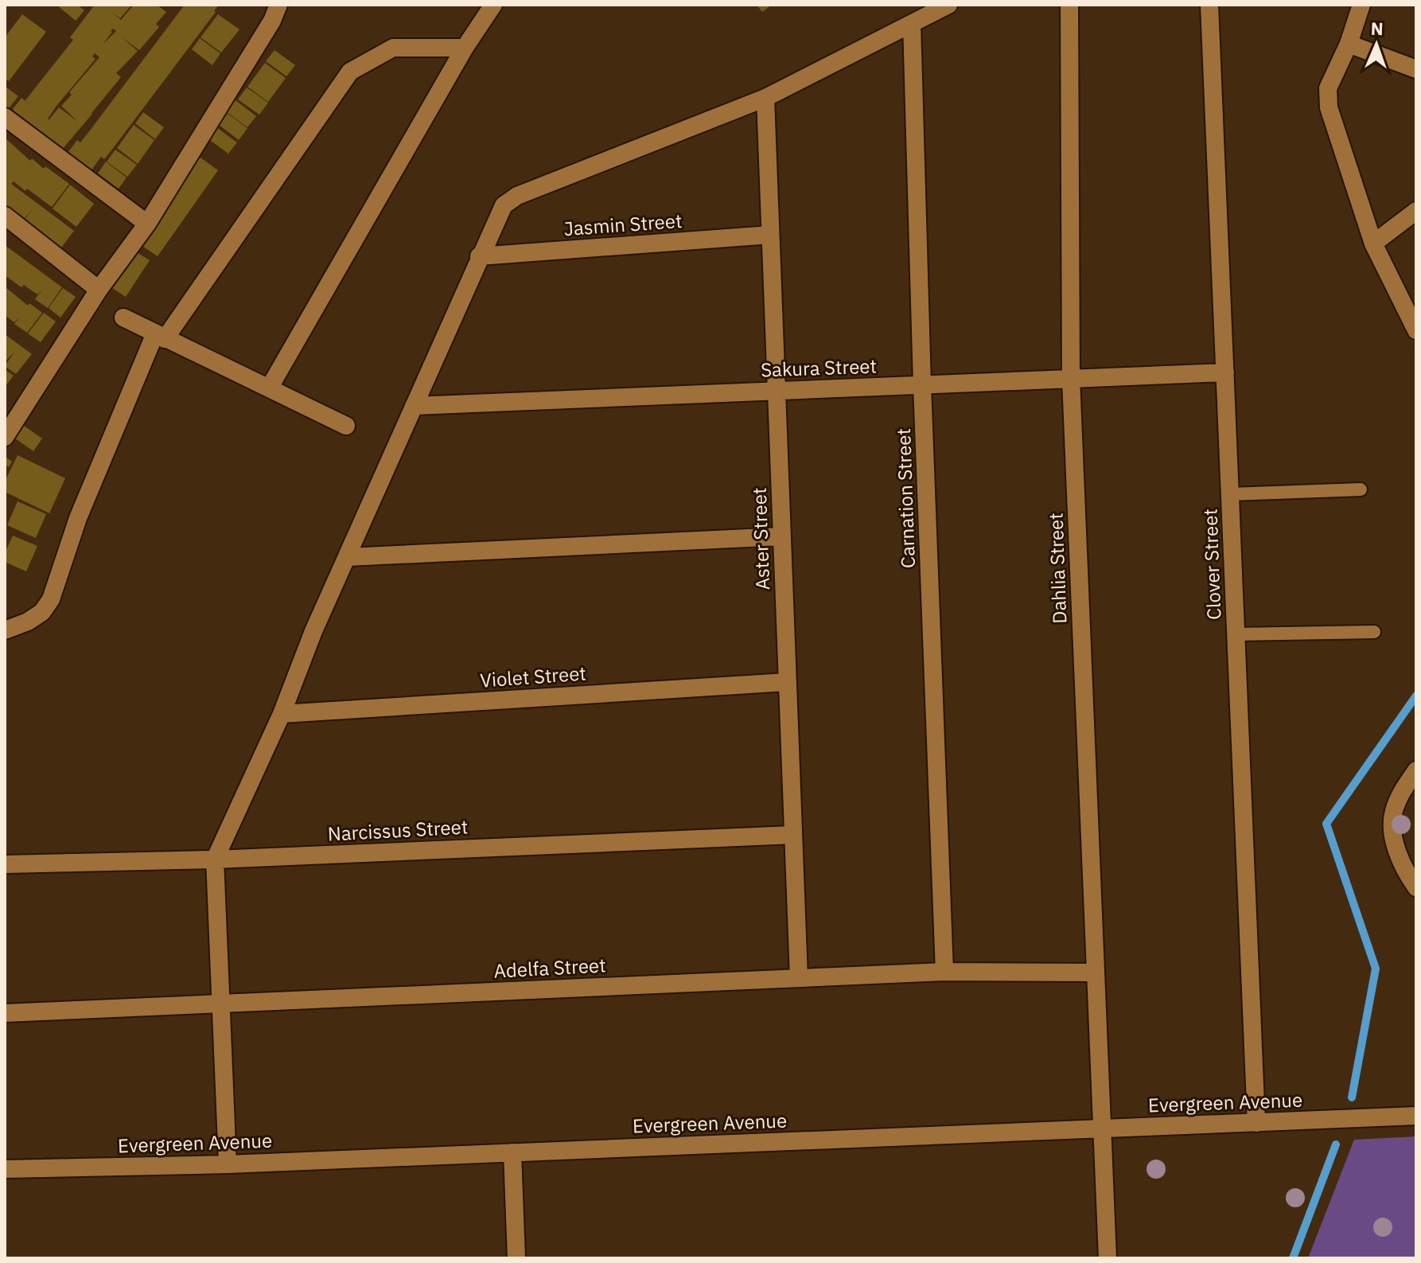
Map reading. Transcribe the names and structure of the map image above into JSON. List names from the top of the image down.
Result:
{
  "streets": {
    "street": [
      "Jasmin Street",
      "Sakura Street",
      "Carnation Street",
      "Aster Street",
      "Clover Street",
      "Dahlia Street",
      "Violet Street",
      "Narcissus Street",
      "Adelfa Street",
      "Evergreen Avenue"
    ]
  },
  "crossings": [
    ["Jasmin Street", "Aster Street"],
    ["Sakura Street", "Carnation Street"],
    ["Sakura Street", "Aster Street"],
    ["Sakura Street", "Clover Street"],
    ["Sakura Street", "Dahlia Street"],
    ["Carnation Street", "Adelfa Street"],
    ["Aster Street", "Violet Street"],
    ["Aster Street", "Narcissus Street"],
    ["Aster Street", "Adelfa Street"],
    ["Clover Street", "Evergreen Avenue"],
    ["Dahlia Street", "Adelfa Street"],
    ["Dahlia Street", "Evergreen Avenue"]
  ],
  "north": "top"
}
